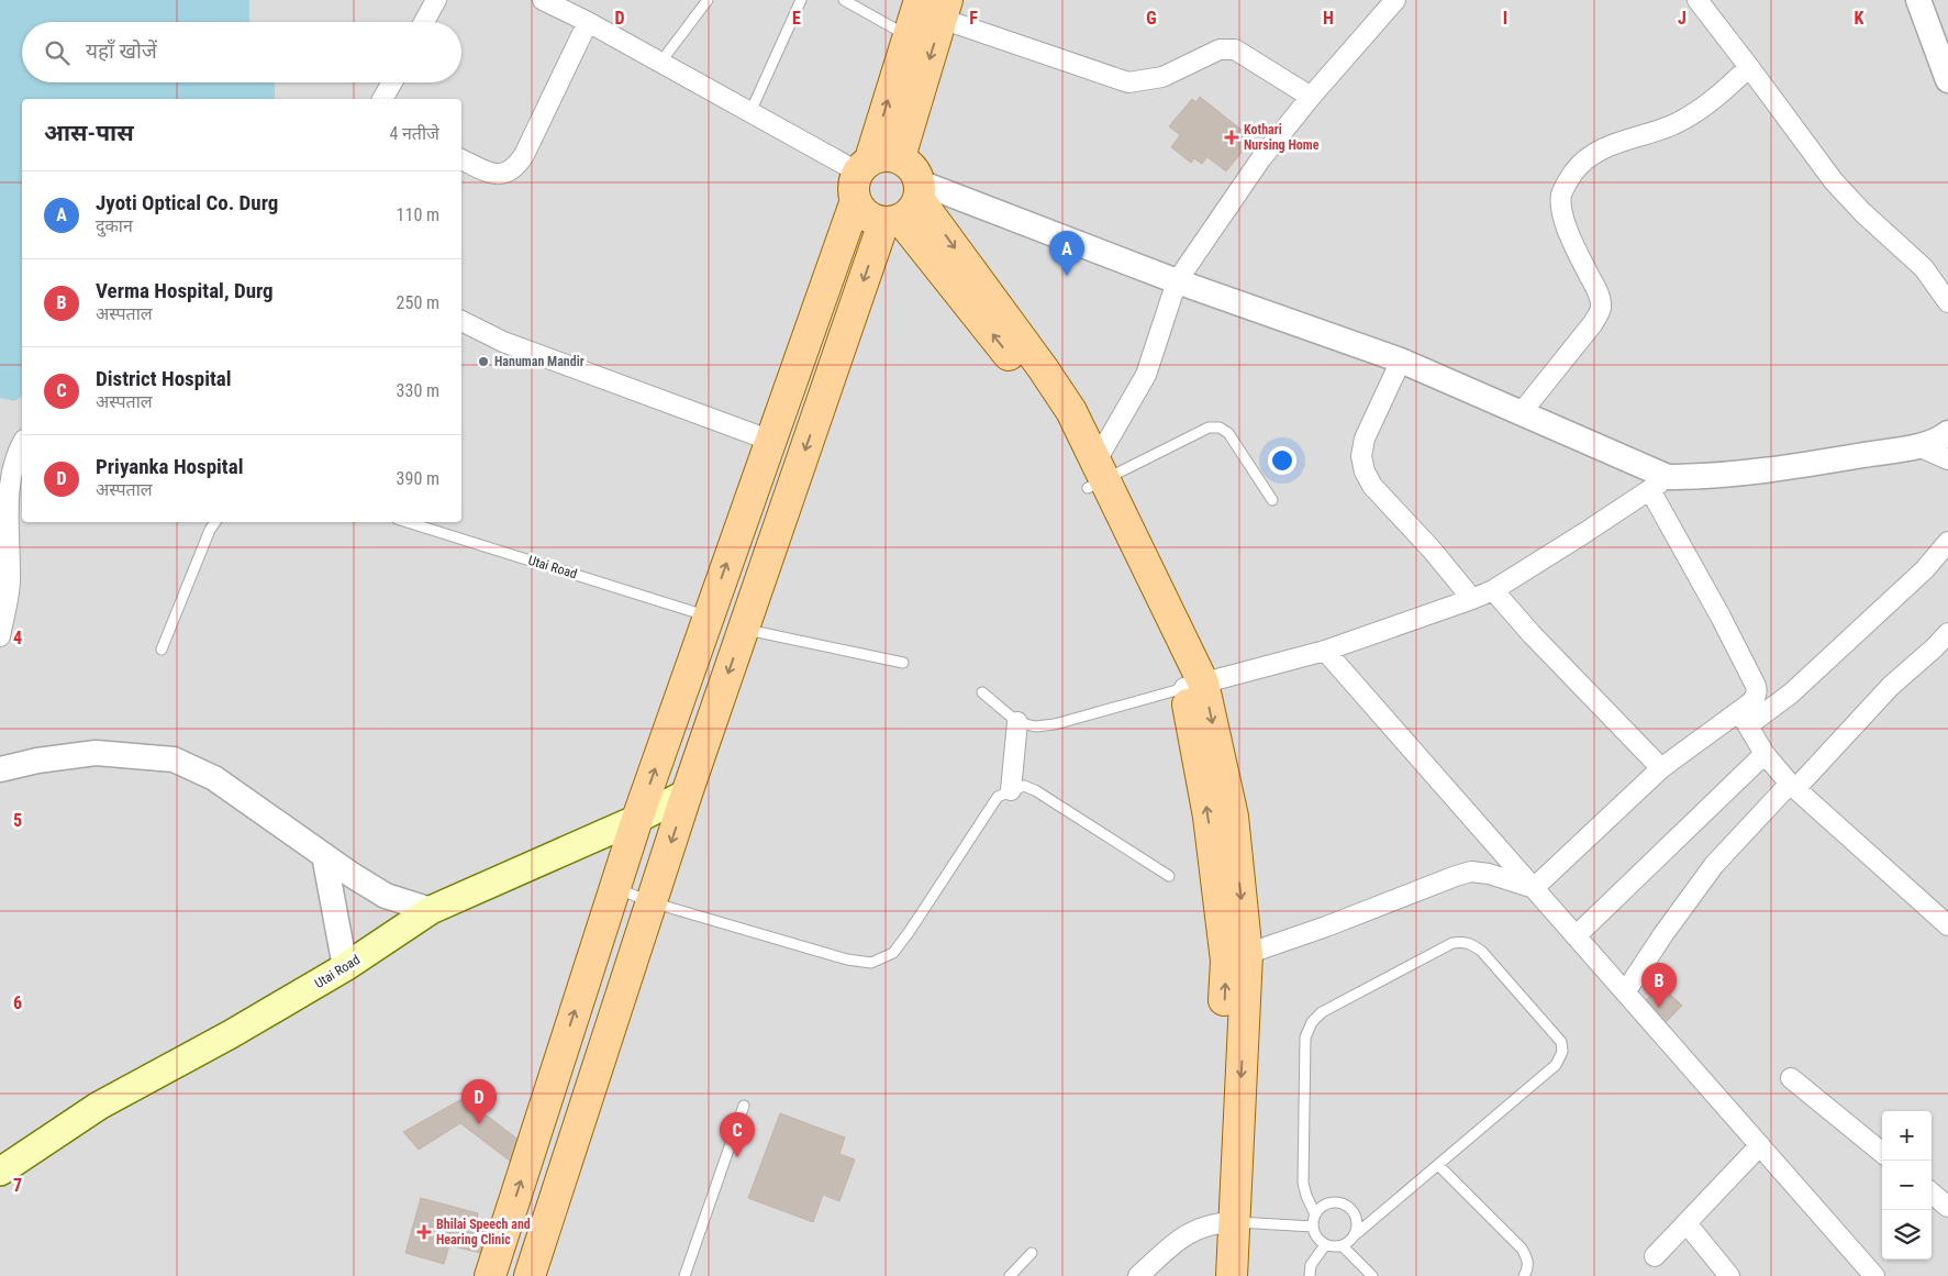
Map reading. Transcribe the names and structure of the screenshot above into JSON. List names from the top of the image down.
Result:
{
  "streets": {
    "main road": ["Utai Road"]
  },
  "places": {
    "health": ["Kothari Nursing Home", "Bhilai Speech and Hearing Clinic"],
    "other": ["Hanuman Mandir"]
  },
  "page": {
    "search": "यहाँ खोजें",
    "heading": ["आस-पास", "4 नतीजे"],
    "list": [
      {
        "mark": "A",
        "name": "Jyoti Optical Co. Durg",
        "note": "दुकान",
        "value": "110 m"
      },
      {
        "mark": "B",
        "name": "Verma Hospital, Durg",
        "note": "अस्पताल",
        "value": "250 m"
      },
      {
        "mark": "C",
        "name": "District Hospital",
        "note": "अस्पताल",
        "value": "330 m"
      },
      {
        "mark": "D",
        "name": "Priyanka Hospital",
        "note": "अस्पताल",
        "value": "390 m"
      }
    ],
    "pins": [
      "A",
      "B",
      "D",
      "C"
    ],
    "map_buttons": ["+", "−"]
  },
  "grid": {
    "columns": [
      "D",
      "E",
      "F",
      "G",
      "H",
      "I",
      "J",
      "K"
    ],
    "rows": [
      "4",
      "5",
      "6",
      "7"
    ]
  }
}
